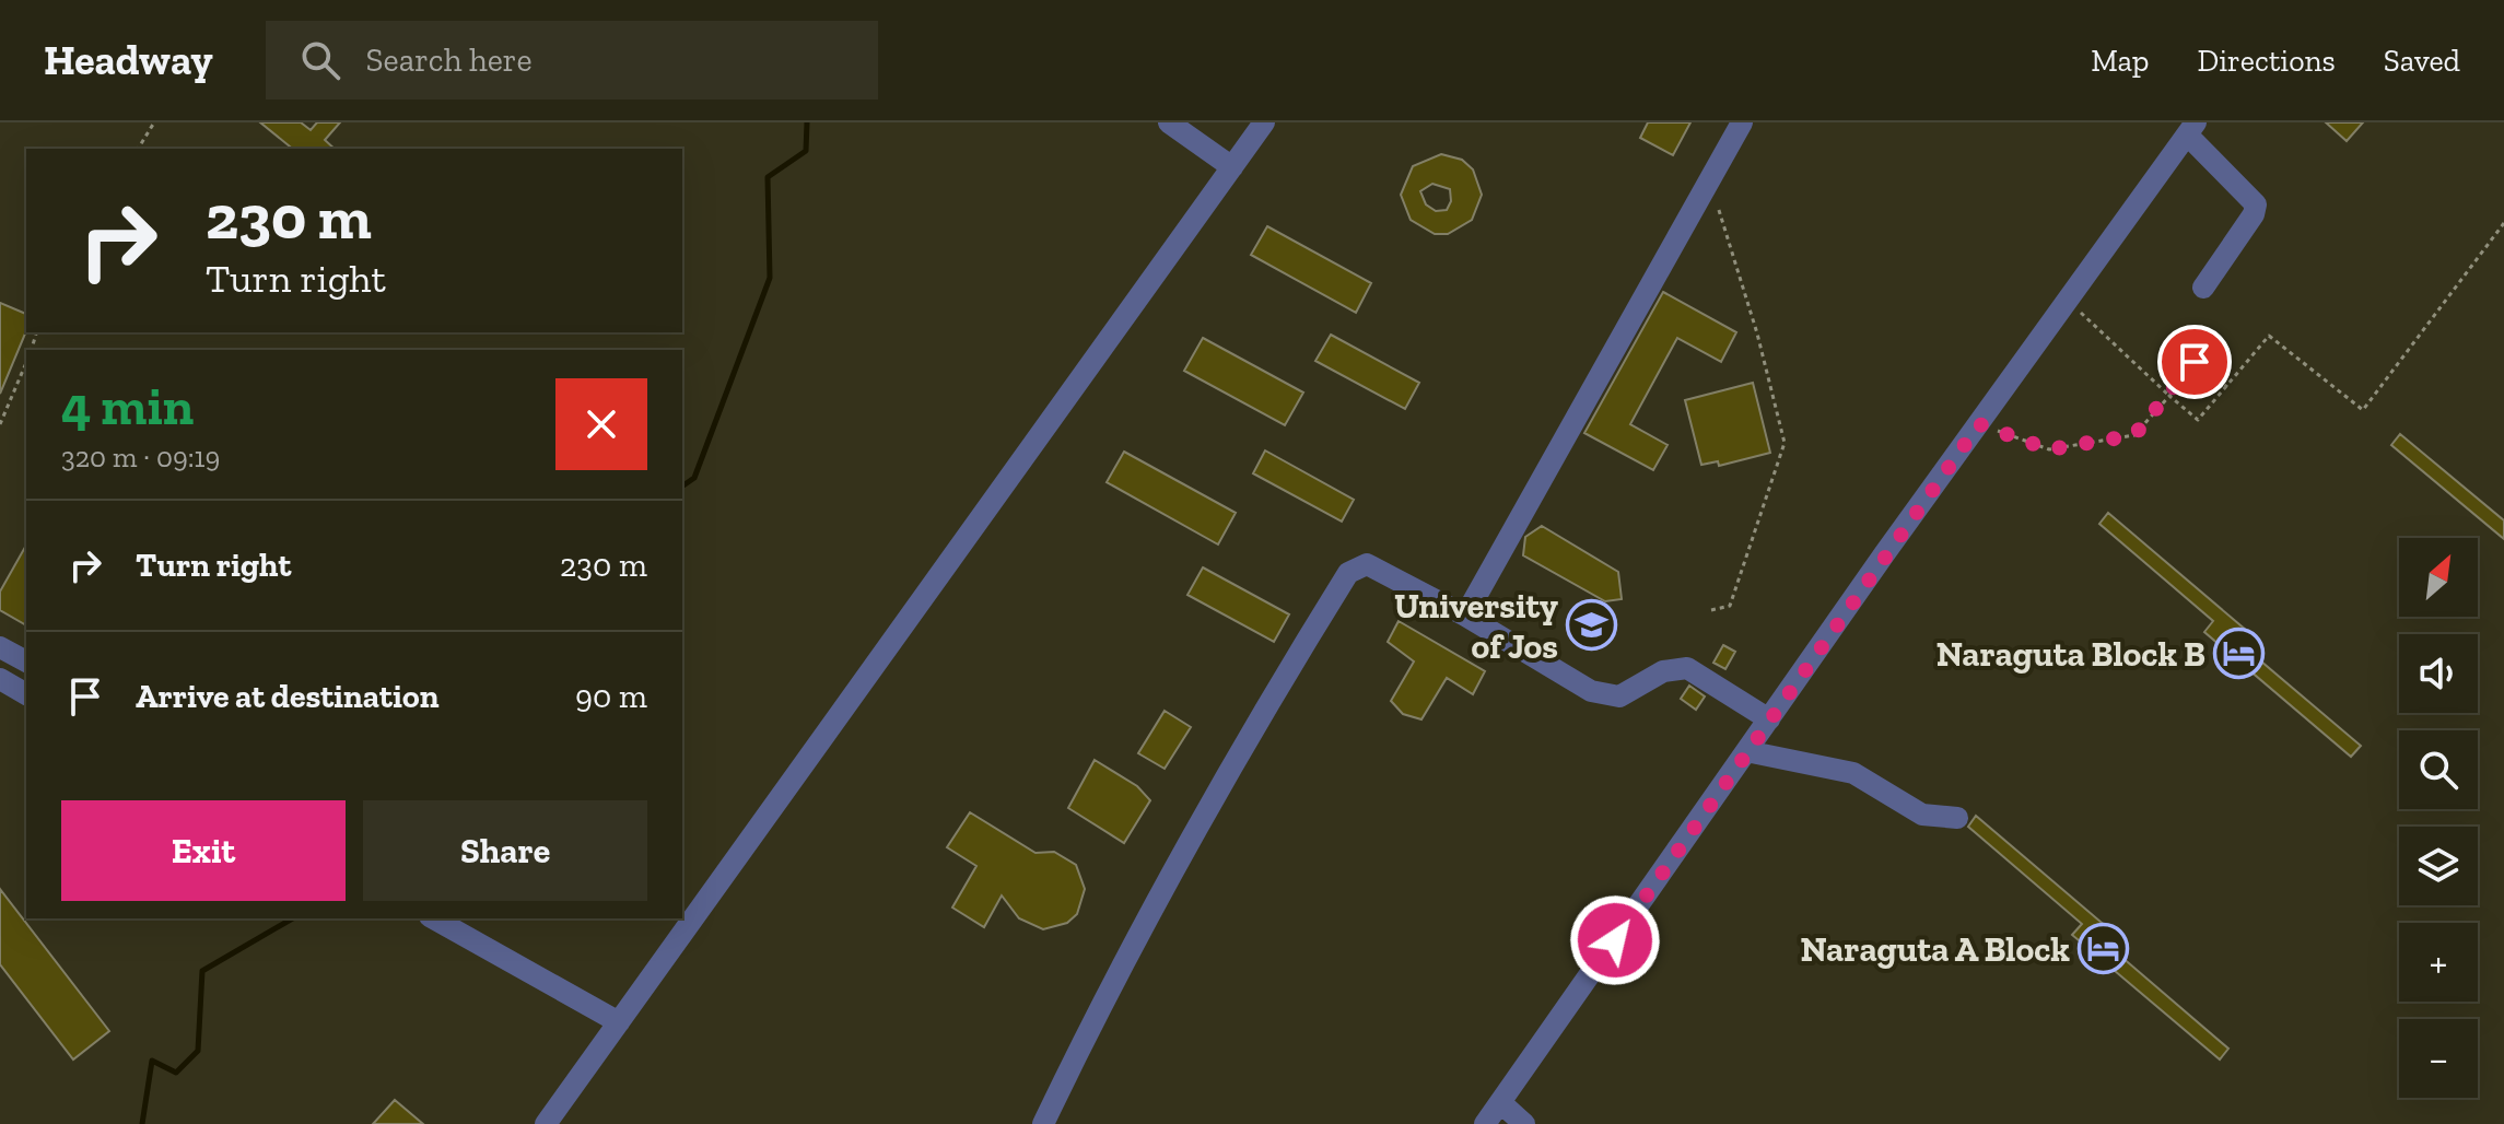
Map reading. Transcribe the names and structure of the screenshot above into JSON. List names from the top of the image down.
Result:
{
  "places": {
    "school or university": ["University of Jos"],
    "hotel": ["Naraguta Block B", "Naraguta A Block"]
  },
  "north": "top right",
  "page": {
    "header": "Headway",
    "search": "Search here",
    "nav": ["Map", "Directions", "Saved"],
    "turn": ["230 m", "Turn right"],
    "heading": ["4 min", "320 m · 09:19"],
    "list": [
      {
        "name": "Turn right",
        "value": "230 m"
      },
      {
        "name": "Arrive at destination",
        "value": "90 m"
      }
    ],
    "map_buttons": ["+", "−"],
    "buttons": ["Exit", "Share"]
  }
}
